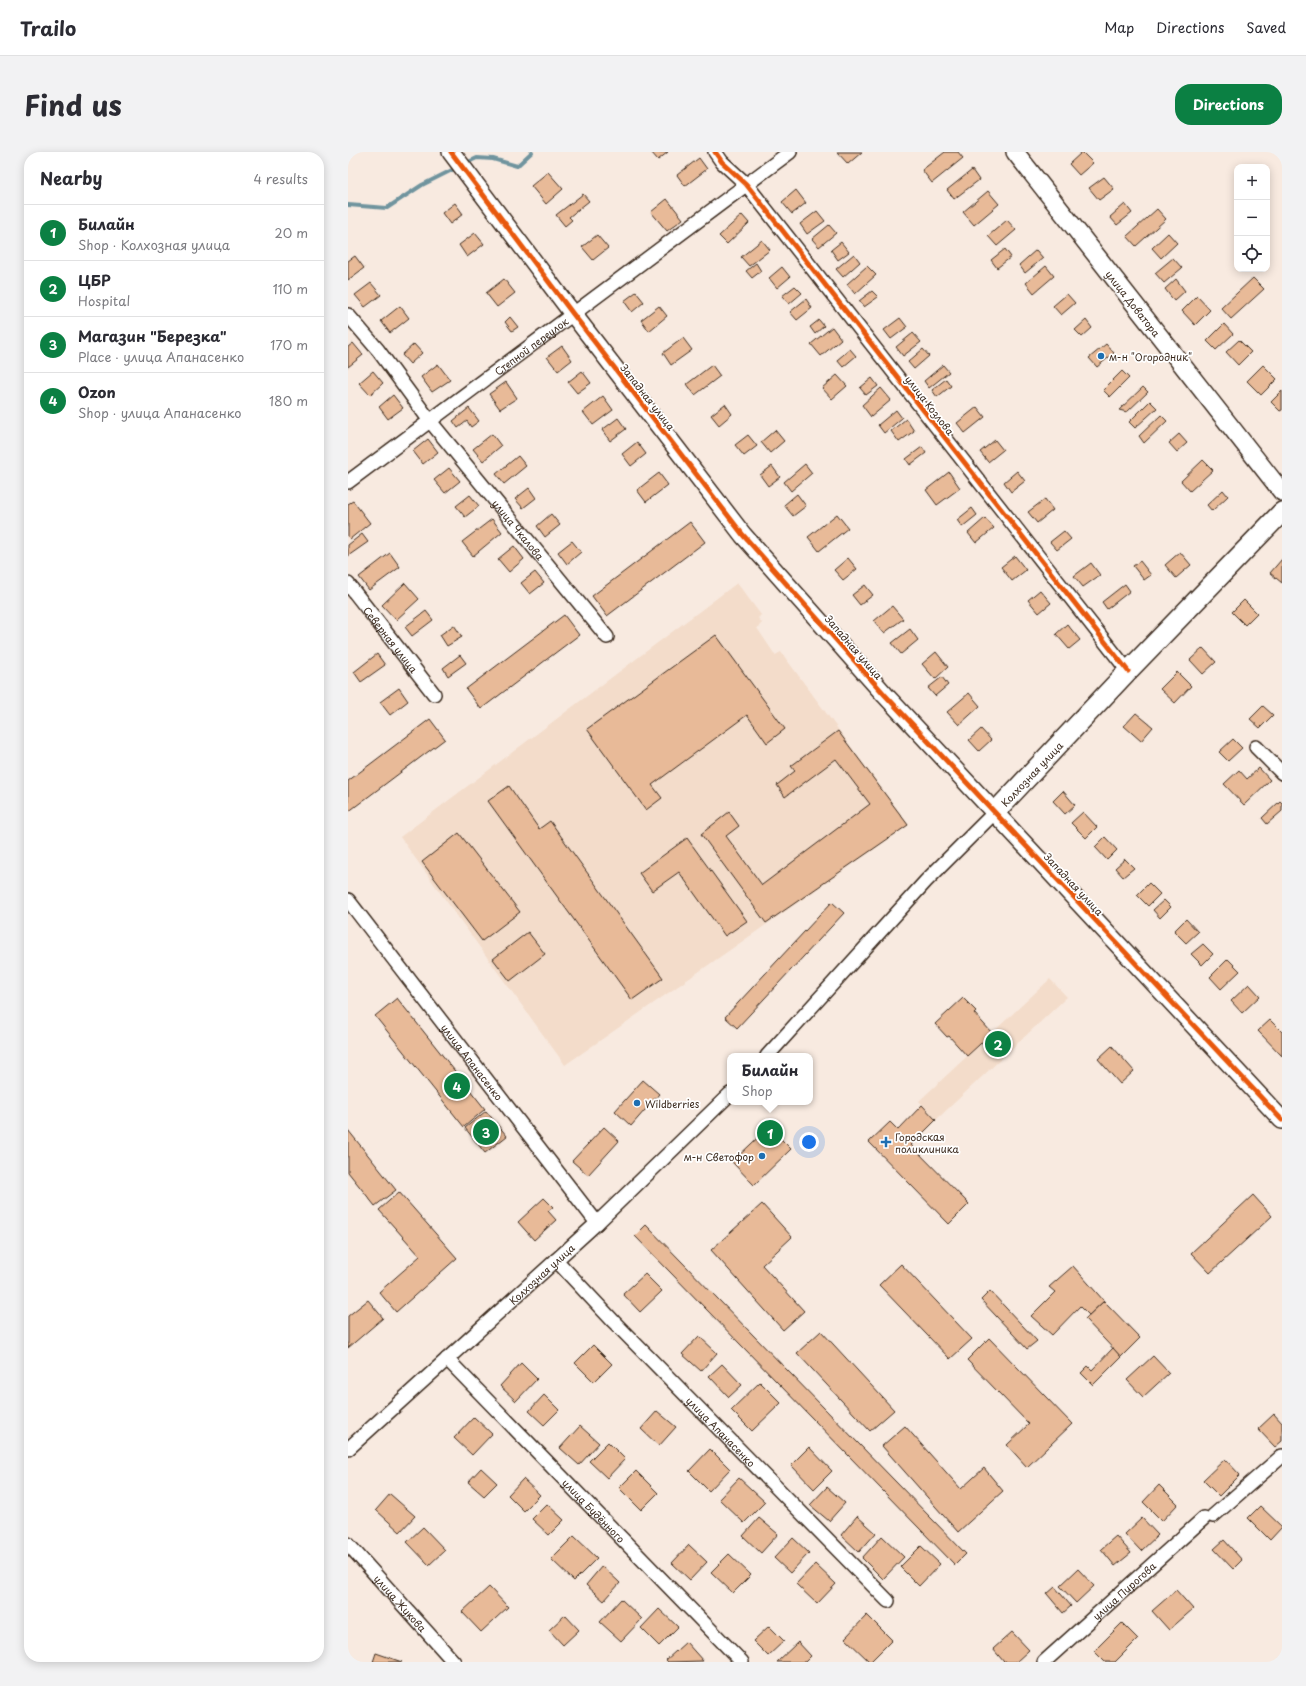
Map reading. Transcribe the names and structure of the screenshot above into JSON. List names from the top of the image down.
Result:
{
  "streets": {
    "main road": ["Колхозная улица"],
    "street": [
      "улица Доватора",
      "Степной переулок",
      "Западная улица",
      "улица Козлова",
      "улица Чкалова",
      "Северная улица",
      "улица Апанасенко",
      "улица Будённого",
      "улица Пирогова",
      "улица Жукова"
    ]
  },
  "crossings": [
    ["Степной переулок", "Западная улица"],
    ["Степной переулок", "улица Козлова"],
    ["Степной переулок", "улица Чкалова"],
    ["Западная улица", "Колхозная улица"],
    ["улица Козлова", "Колхозная улица"],
    ["Колхозная улица", "улица Апанасенко"],
    ["Колхозная улица", "улица Будённого"]
  ],
  "places": {
    "other": ["м-н \"Огородник\"", "Wildberries", "м-н Светофор"],
    "health": ["Городская поликлиника"]
  },
  "page": {
    "header": "Trailo",
    "nav": ["Map", "Directions", "Saved"],
    "title": "Find us",
    "buttons": "Directions",
    "heading": ["Nearby", "4 results"],
    "map_buttons": ["+", "−"],
    "list": [
      {
        "mark": "1",
        "name": "Билайн",
        "note": "Shop · Колхозная улица",
        "value": "20 m"
      },
      {
        "mark": "2",
        "name": "ЦБР",
        "note": "Hospital",
        "value": "110 m"
      },
      {
        "mark": "3",
        "name": "Магазин \"Березка\"",
        "note": "Place · улица Апанасенко",
        "value": "170 m"
      },
      {
        "mark": "4",
        "name": "Ozon",
        "note": "Shop · улица Апанасенко",
        "value": "180 m"
      }
    ],
    "pins": [
      "2",
      "4",
      "3",
      "1"
    ],
    "popup": ["Билайн", "Shop"]
  }
}
